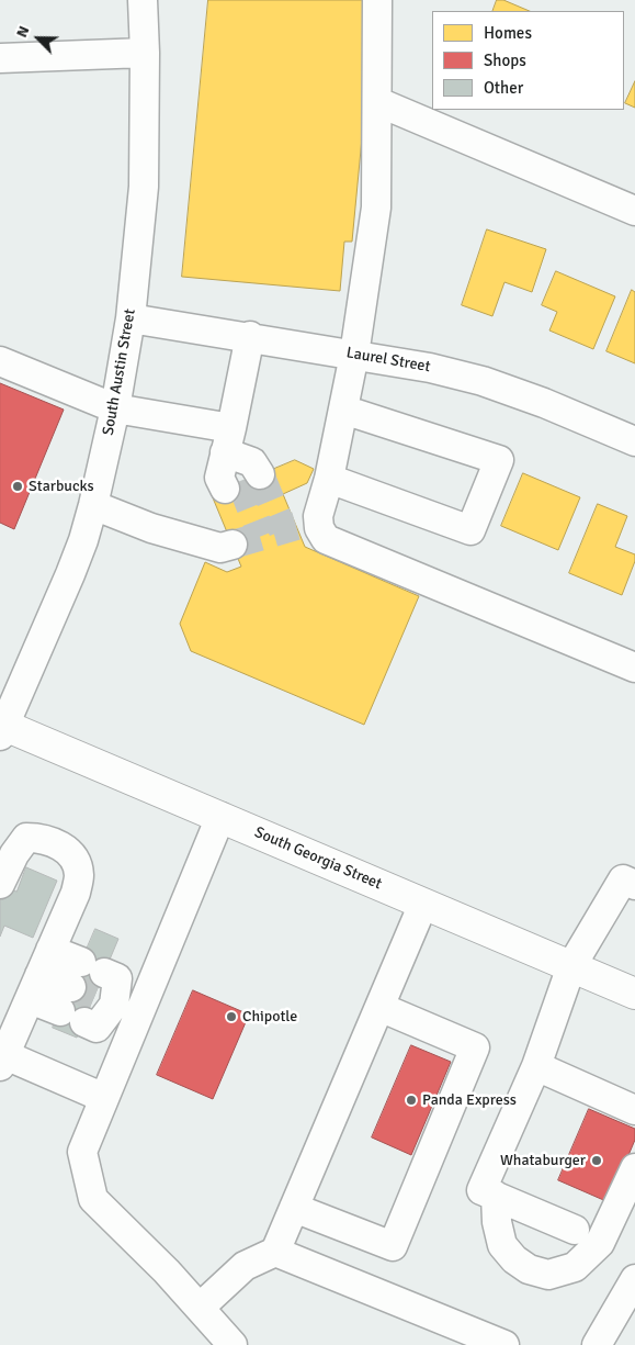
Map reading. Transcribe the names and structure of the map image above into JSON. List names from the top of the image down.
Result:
{
  "streets": {
    "main road": ["South Georgia Street"],
    "street": ["Laurel Street", "South Austin Street"]
  },
  "crossings": [
    ["Laurel Street", "South Austin Street"],
    ["South Austin Street", "South Georgia Street"]
  ],
  "places": [
    "Starbucks",
    "Chipotle",
    "Panda Express",
    "Whataburger"
  ],
  "legend": ["Homes", "Shops", "Other"],
  "north": "top left"
}
